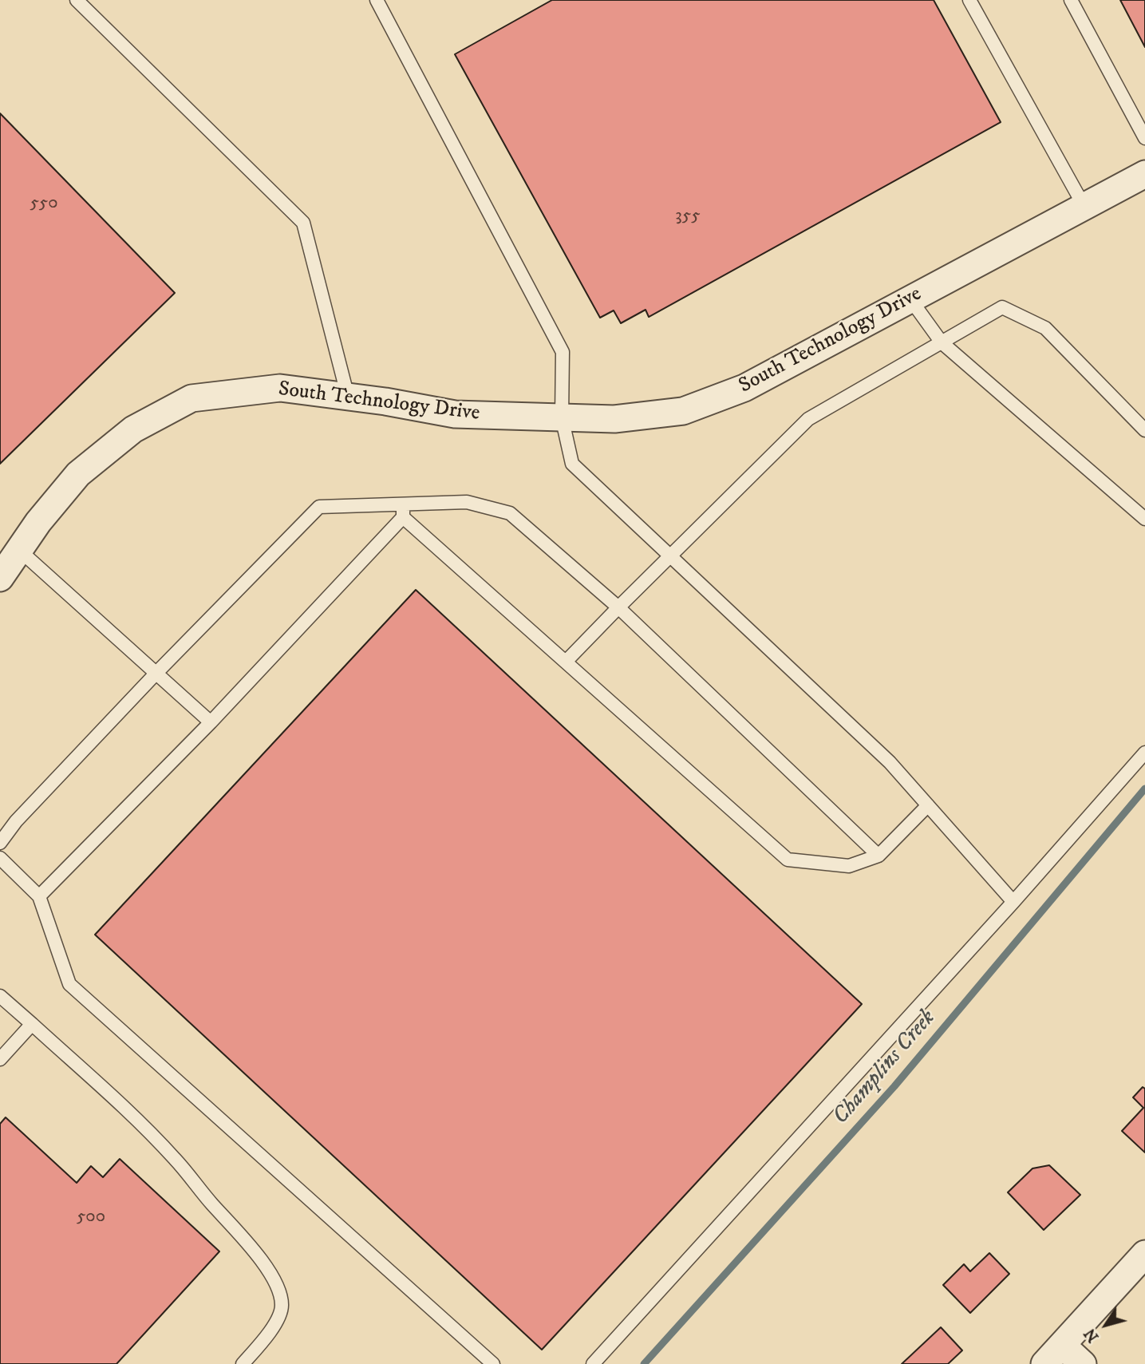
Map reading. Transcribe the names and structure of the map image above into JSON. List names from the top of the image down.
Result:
{
  "streets": {
    "street": ["South Technology Drive"]
  },
  "water": ["Champlins Creek"],
  "house_numbers": ["550", "355", "500"],
  "north": "bottom left"
}
